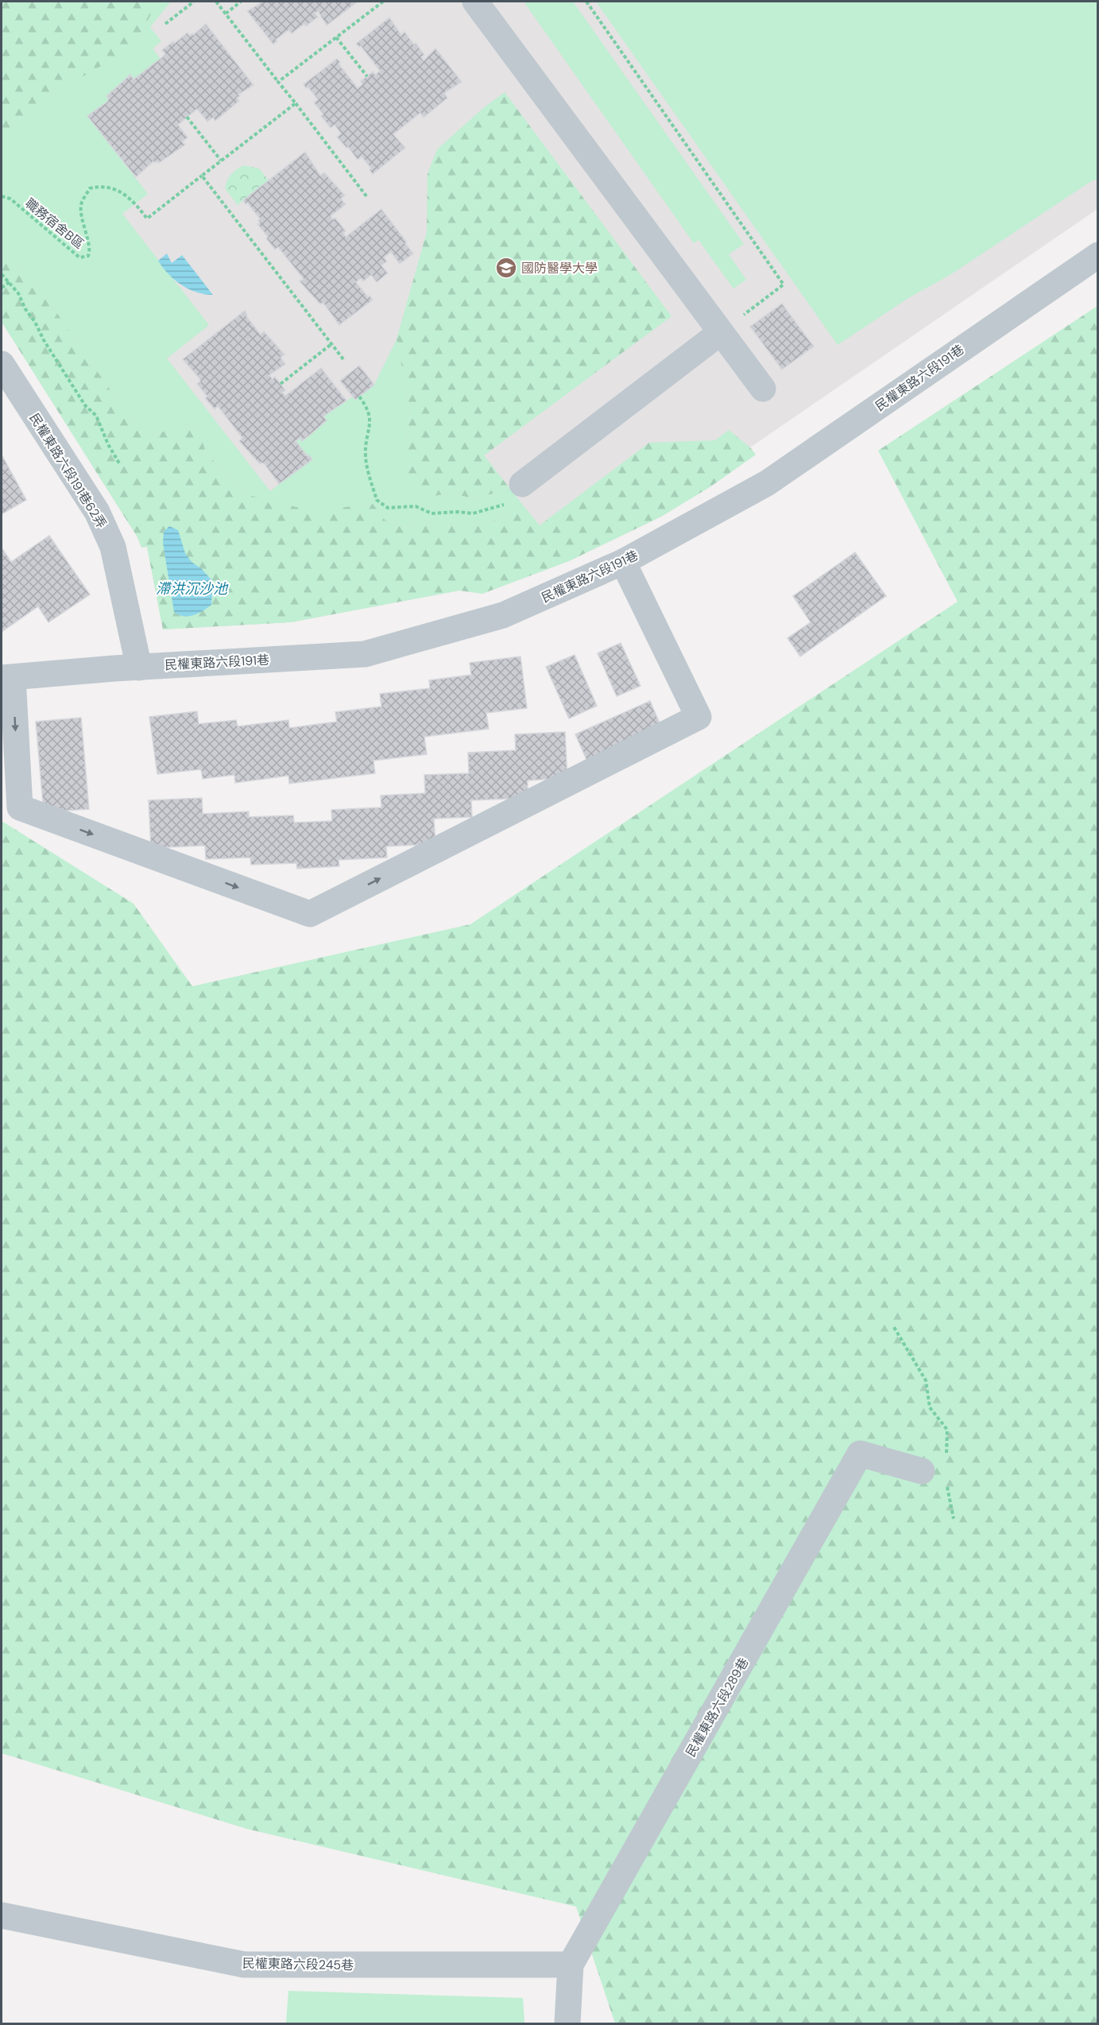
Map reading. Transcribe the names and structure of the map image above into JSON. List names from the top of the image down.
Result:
{
  "streets": {
    "street": [
      "民權東路六段191巷",
      "民權東路六段191巷62弄",
      "民權東路六段289巷",
      "民權東路六段245巷"
    ],
    "path": ["職務宿舍B區"]
  },
  "crossings": [
    ["民權東路六段191巷", "民權東路六段191巷62弄"],
    ["民權東路六段289巷", "民權東路六段245巷"]
  ],
  "water": ["滯洪沉沙池"],
  "places": {
    "school or university": ["國防醫學大學"]
  }
}
